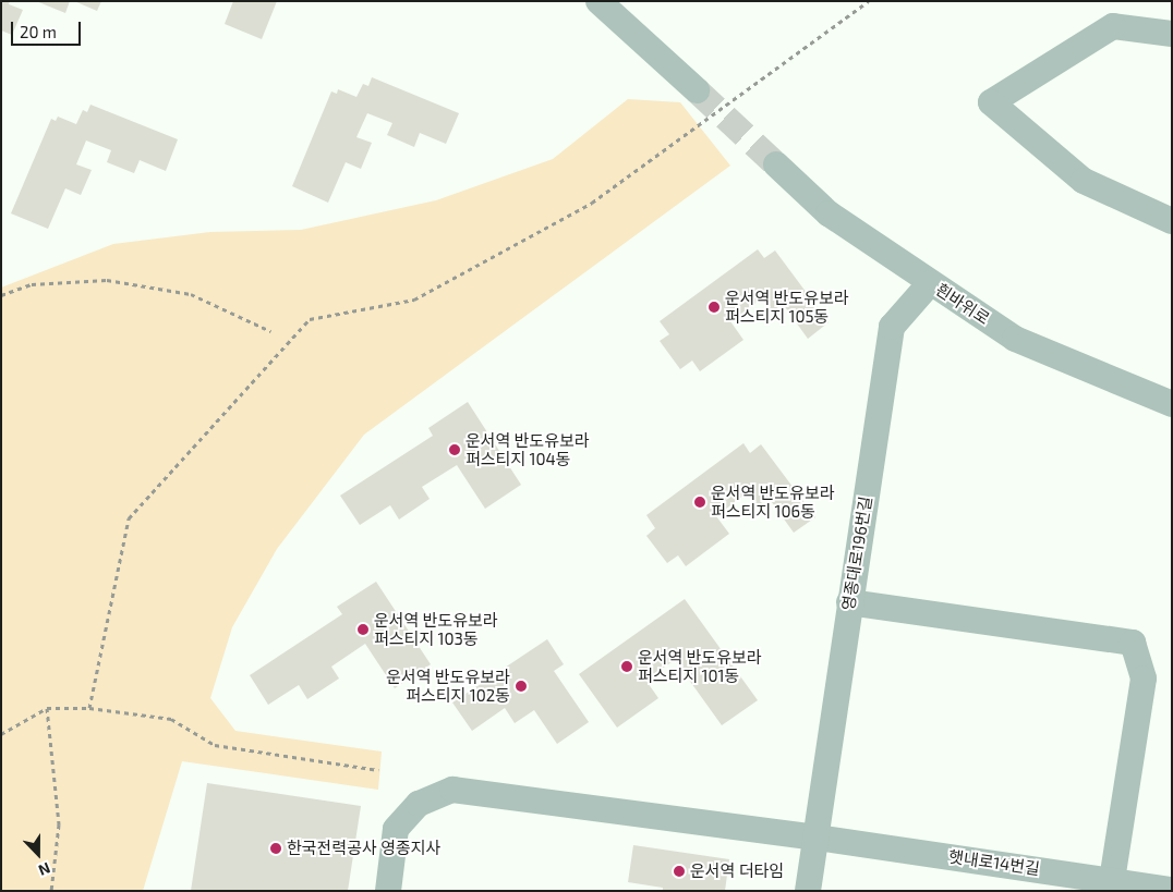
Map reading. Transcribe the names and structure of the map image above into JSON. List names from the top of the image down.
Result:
{
  "streets": {
    "street": ["흰바위로", "영종대로196번길", "햇내로14번길"]
  },
  "crossings": [
    ["흰바위로", "영종대로196번길"],
    ["영종대로196번길", "햇내로14번길"]
  ],
  "places": [
    "운서역 반도유보라 퍼스티지 105동",
    "운서역 반도유보라 퍼스티지 104동",
    "운서역 반도유보라 퍼스티지 106동",
    "운서역 반도유보라 퍼스티지 103동",
    "운서역 반도유보라 퍼스티지 101동",
    "운서역 반도유보라 퍼스티지 102동",
    "한국전력공사 영종지사",
    "운서역 더타임"
  ],
  "scale_bar": "20 m",
  "north": "bottom"
}
